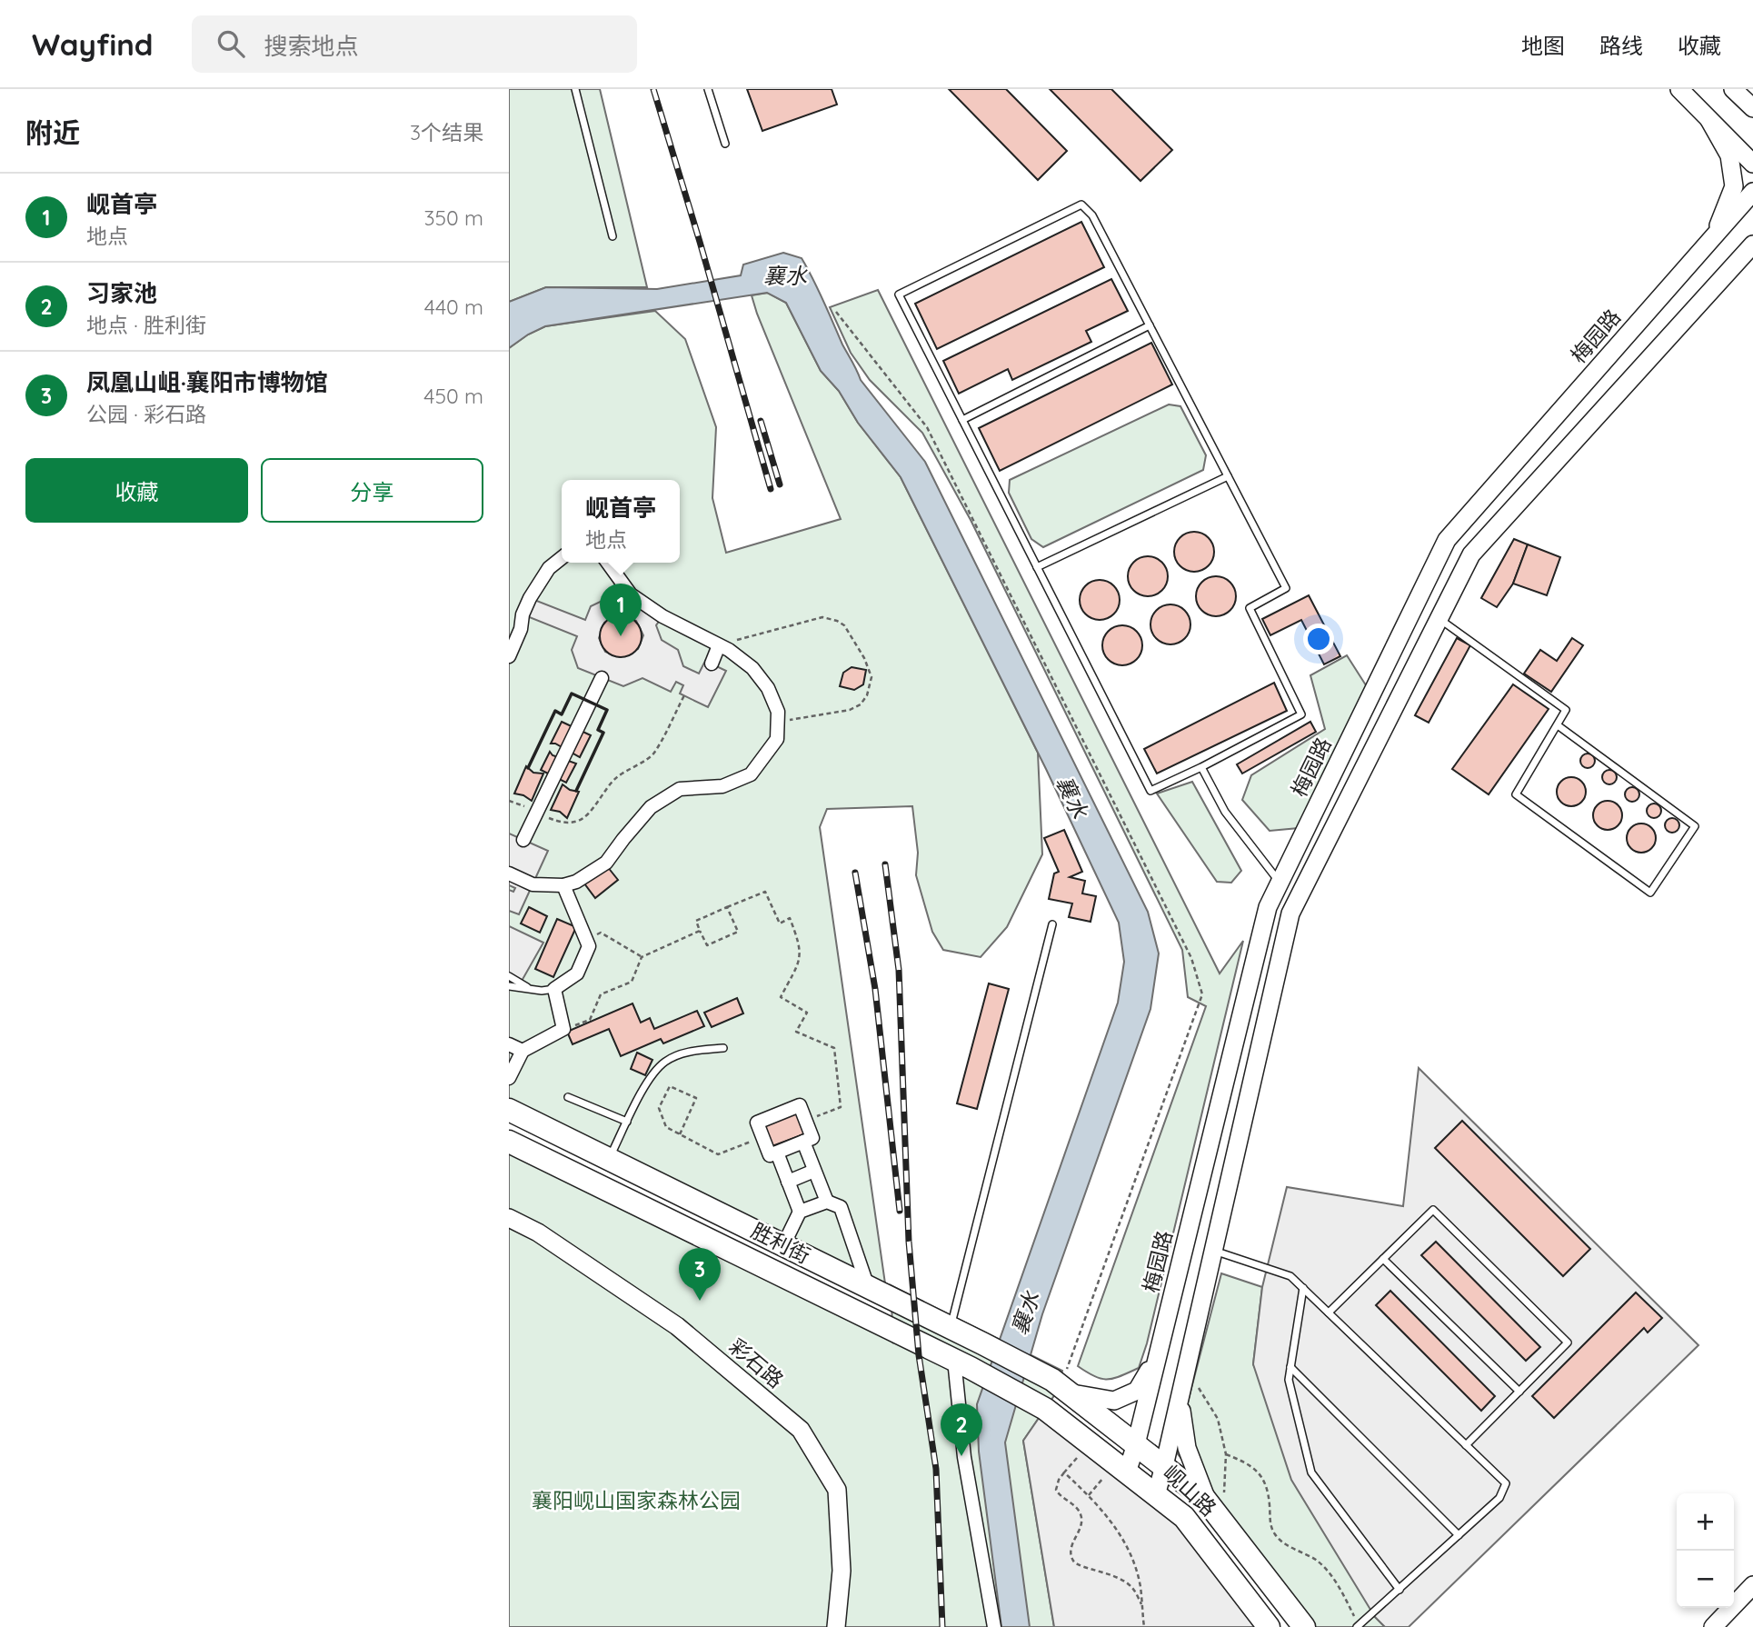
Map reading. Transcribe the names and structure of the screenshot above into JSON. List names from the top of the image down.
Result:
{
  "streets": {
    "highway": ["胜利街", "岘山路"],
    "main road": ["梅园路", "彩石路"]
  },
  "crossings": [
    ["梅园路", "岘山路"],
    ["胜利街", "岘山路"]
  ],
  "water": ["襄水"],
  "parks": ["襄阳岘山国家森林公园"],
  "page": {
    "header": "Wayfind",
    "search": "搜索地点",
    "nav": ["地图", "路线", "收藏"],
    "heading": ["附近", "3个结果"],
    "list": [
      {
        "mark": "1",
        "name": "岘首亭",
        "note": "地点",
        "value": "350 m"
      },
      {
        "mark": "2",
        "name": "习家池",
        "note": "地点 · 胜利街",
        "value": "440 m"
      },
      {
        "mark": "3",
        "name": "凤凰山岨·襄阳市博物馆",
        "note": "公园 · 彩石路",
        "value": "450 m"
      }
    ],
    "buttons": ["收藏", "分享"],
    "popup": ["岘首亭", "地点"],
    "pins": ["1", "3", "2"],
    "map_buttons": ["+", "−"]
  }
}
